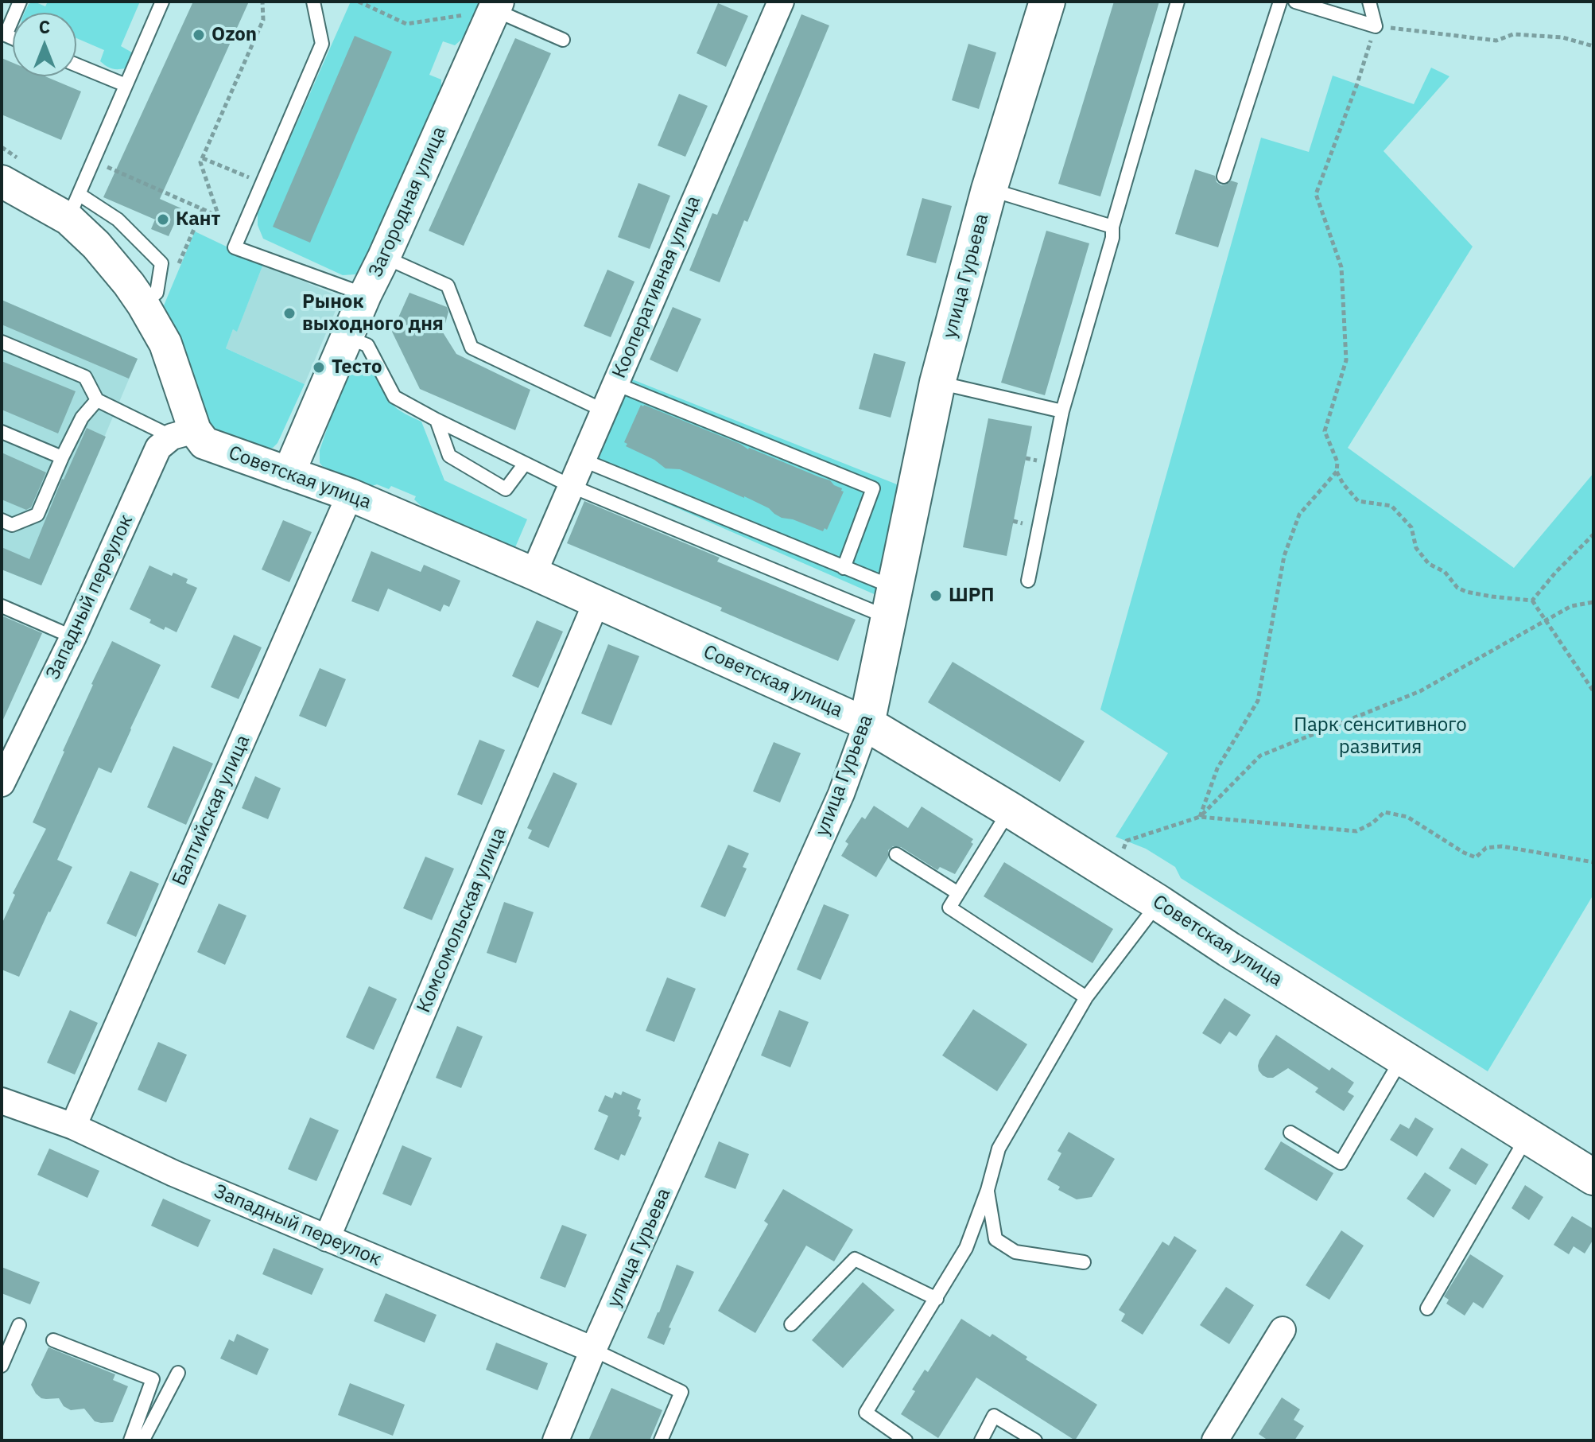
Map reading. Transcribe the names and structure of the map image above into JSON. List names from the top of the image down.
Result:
{
  "streets": {
    "main road": ["улица Гурьева", "Советская улица"],
    "street": [
      "Загородная улица",
      "Кооперативная улица",
      "Западный переулок",
      "Балтийская улица",
      "Комсомольская улица"
    ]
  },
  "crossings": [
    ["Загородная улица", "Советская улица"],
    ["улица Гурьева", "Советская улица"],
    ["улица Гурьева", "Западный переулок"],
    ["Кооперативная улица", "Советская улица"],
    ["Советская улица", "Западный переулок"],
    ["Советская улица", "Балтийская улица"],
    ["Советская улица", "Комсомольская улица"],
    ["Западный переулок", "Балтийская улица"],
    ["Западный переулок", "Комсомольская улица"]
  ],
  "parks": ["Парк сенситивного развития"],
  "places": [
    "Ozon",
    "Кант",
    "Рынок выходного дня",
    "Тесто",
    "ШРП"
  ],
  "north": "top"
}
